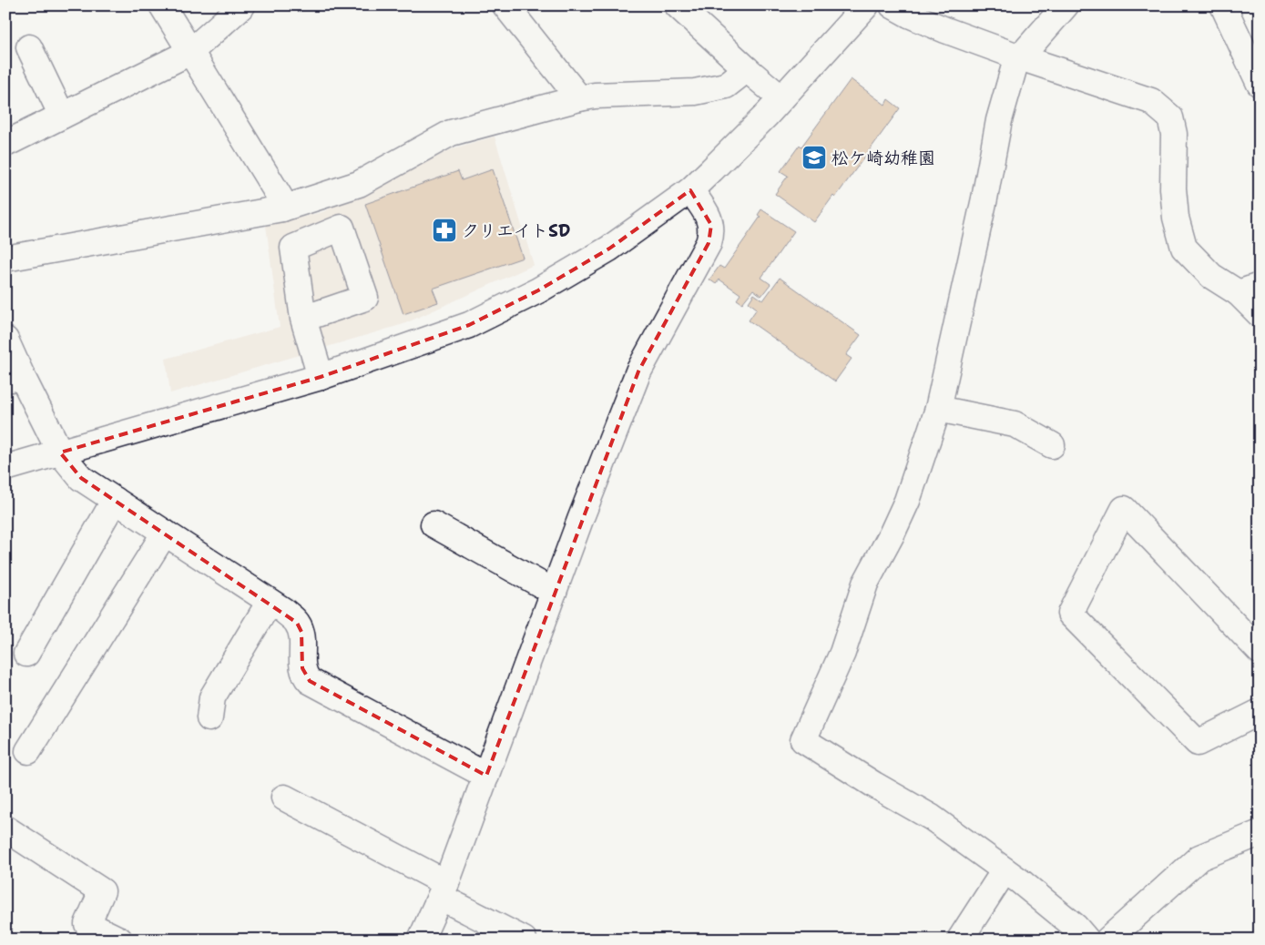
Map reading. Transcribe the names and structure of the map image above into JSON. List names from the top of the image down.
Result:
{
  "places": {
    "school or university": ["松ケ崎幼稚園"],
    "pharmacy": ["クリエイトSD"]
  }
}
